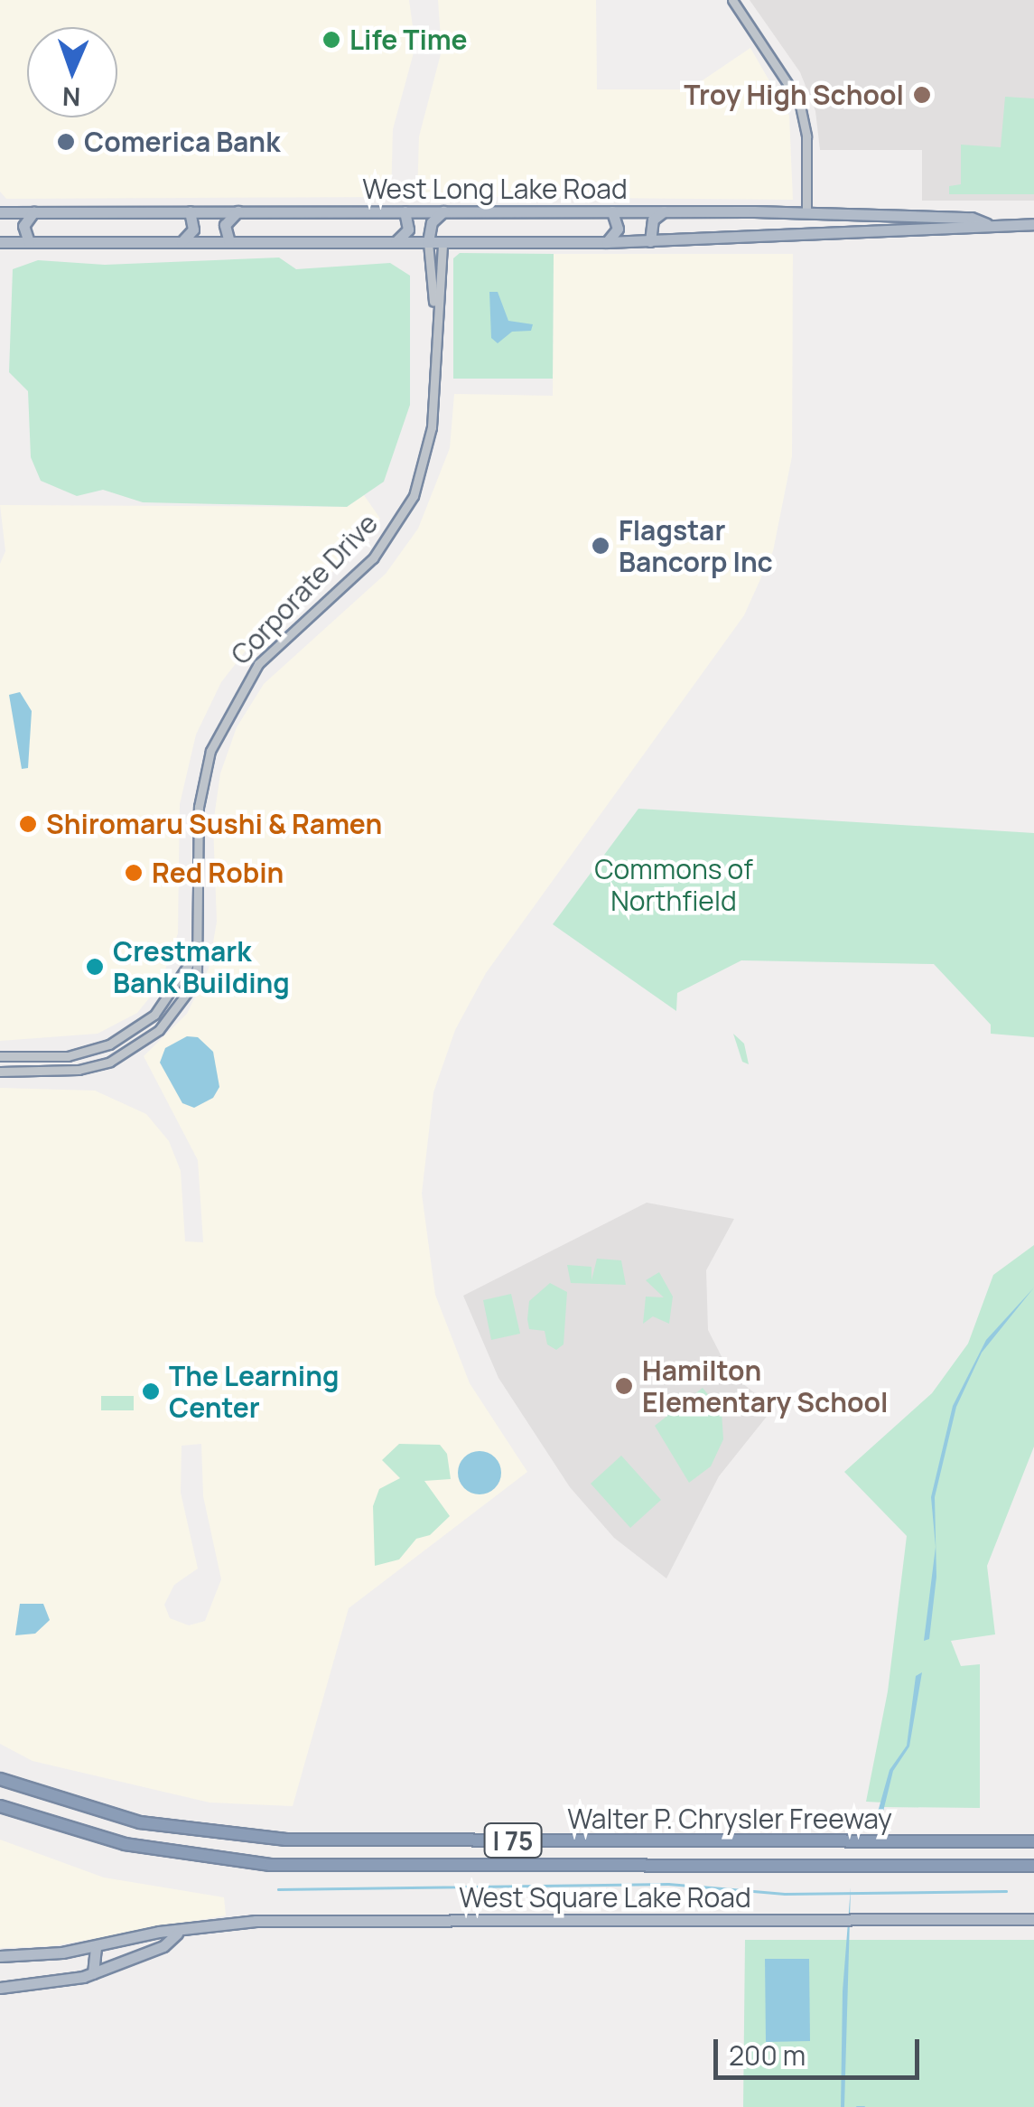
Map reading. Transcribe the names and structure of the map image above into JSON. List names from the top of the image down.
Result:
{
  "streets": {
    "highway": ["Walter P. Chrysler Freeway", "I 75"],
    "main road": ["West Long Lake Road", "West Square Lake Road"],
    "street": ["Corporate Drive"]
  },
  "crossings": [
    ["West Long Lake Road", "Corporate Drive"]
  ],
  "parks": ["Commons of Northfield"],
  "places": [
    "Life Time",
    "Troy High School",
    "Comerica Bank",
    "Flagstar Bancorp Inc",
    "Shiromaru Sushi & Ramen",
    "Red Robin",
    "Crestmark Bank Building",
    "Hamilton Elementary School",
    "The Learning Center"
  ],
  "scale_bar": "200 m",
  "north": "bottom"
}
